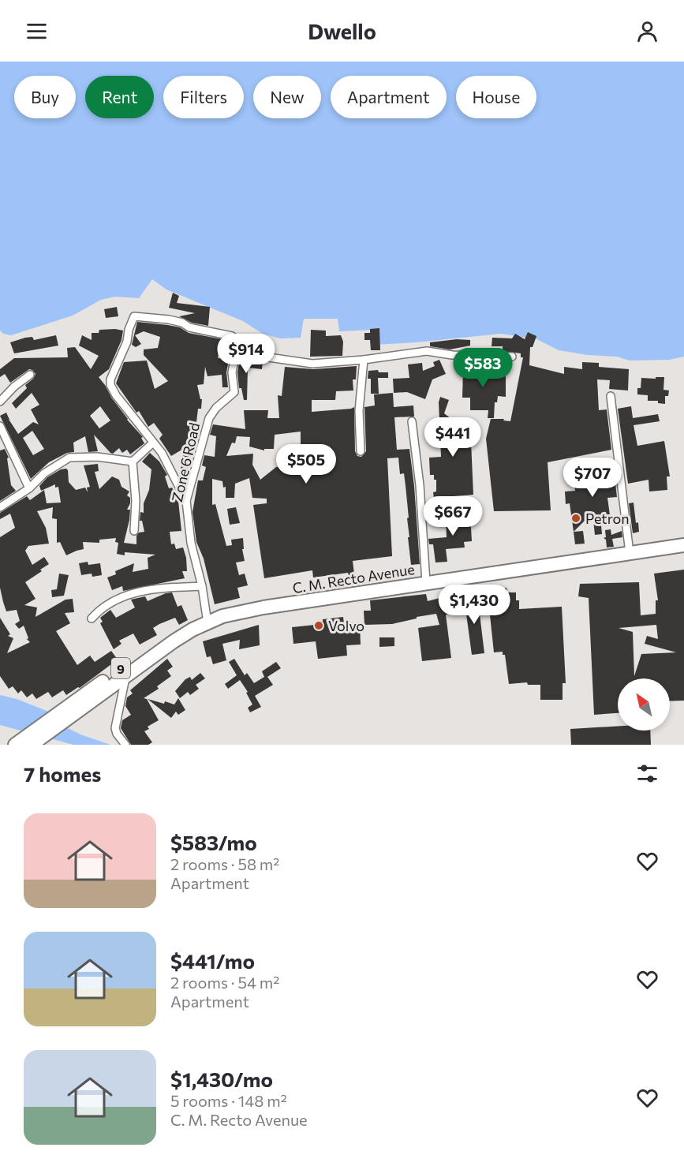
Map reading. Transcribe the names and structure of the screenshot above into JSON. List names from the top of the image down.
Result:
{
  "streets": {
    "highway": ["C. M. Recto Avenue", "9"],
    "street": ["Zone 6 Road"]
  },
  "crossings": [
    ["Zone 6 Road", "C. M. Recto Avenue"]
  ],
  "places": ["Petron", "Volvo"],
  "north": "top left",
  "page": {
    "header": "Dwello",
    "chip": [
      "Buy",
      "Rent",
      "Filters",
      "New",
      "Apartment",
      "House"
    ],
    "price": [
      "$914",
      "$583",
      "$441",
      "$505",
      "$707",
      "$667",
      "$1,430"
    ],
    "heading": "7 homes",
    "list": [
      {
        "name": "$583/mo",
        "note": "2 rooms · 58 m² · Apartment"
      },
      {
        "name": "$441/mo",
        "note": "2 rooms · 54 m² · Apartment"
      },
      {
        "name": "$1,430/mo",
        "note": "5 rooms · 148 m² · C. M. Recto Avenue"
      }
    ]
  }
}
